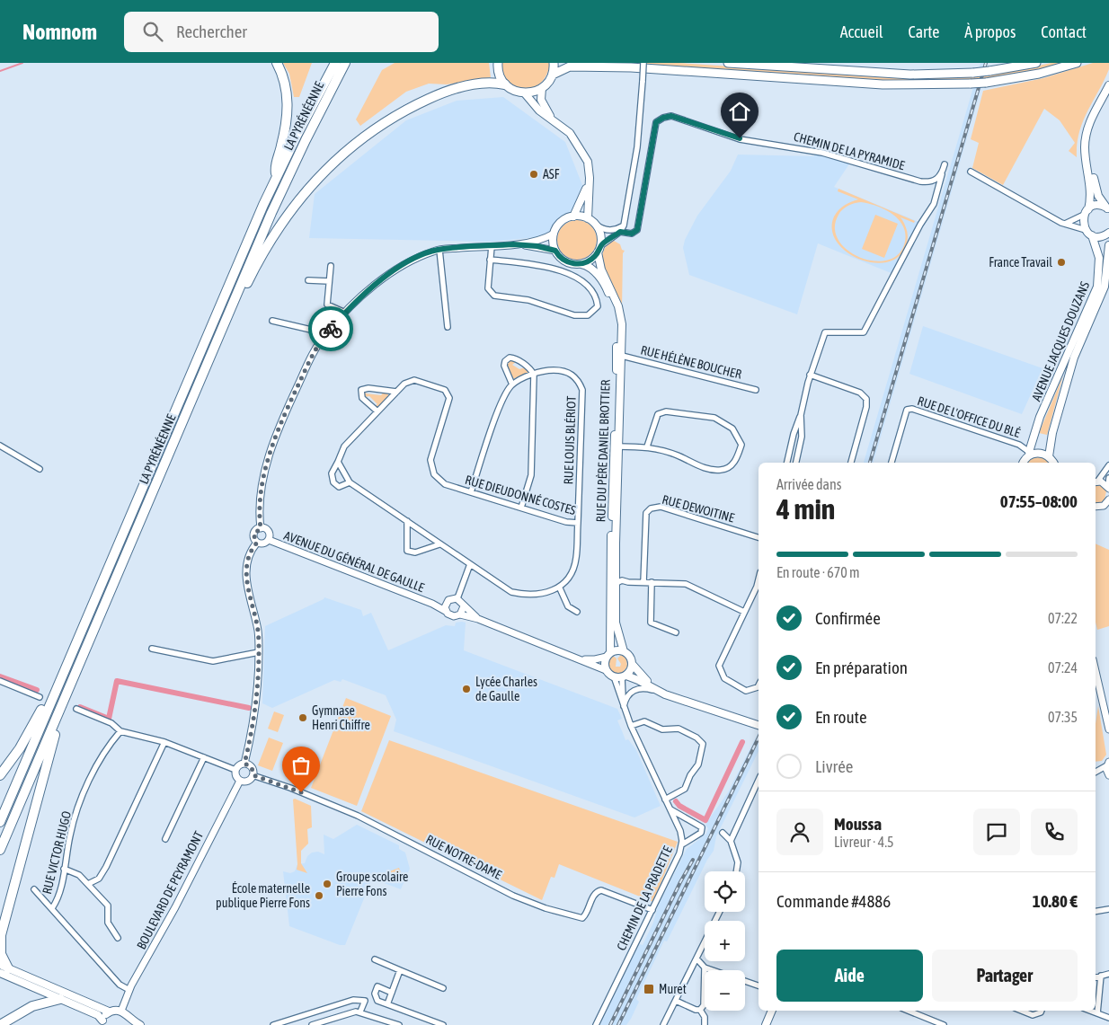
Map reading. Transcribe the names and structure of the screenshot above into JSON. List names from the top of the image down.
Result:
{
  "streets": {
    "highway": ["LA PYRÉNÉENNE"],
    "main road": ["AVENUE JACQUES DOUZANS", "RUE DU PÈRE DANIEL BROTTIER"],
    "street": [
      "CHEMIN DE LA PYRAMIDE",
      "RUE HÉLÈNE BOUCHER",
      "RUE DE L'OFFICE DU BLÉ",
      "RUE LOUIS BLÉRIOT",
      "RUE DIEUDONNÉ COSTES",
      "RUE DEWOITINE",
      "AVENUE DU GÉNÉRAL DE GAULLE",
      "RUE VICTOR HUGO",
      "RUE NOTRE-DAME",
      "BOULEVARD DE PEYRAMONT",
      "CHEMIN DE LA PRADETTE"
    ]
  },
  "crossings": [
    ["AVENUE JACQUES DOUZANS", "RUE DE L'OFFICE DU BLÉ"],
    ["RUE HÉLÈNE BOUCHER", "RUE DU PÈRE DANIEL BROTTIER"],
    ["RUE LOUIS BLÉRIOT", "RUE DIEUDONNÉ COSTES"],
    ["RUE DU PÈRE DANIEL BROTTIER", "CHEMIN DE LA PRADETTE"],
    ["RUE NOTRE-DAME", "BOULEVARD DE PEYRAMONT"],
    ["RUE NOTRE-DAME", "CHEMIN DE LA PRADETTE"]
  ],
  "places": {
    "other": [
      "ASF",
      "France Travail",
      "Lycée Charles de Gaulle",
      "Gymnase Henri Chiffre",
      "Groupe scolaire Pierre Fons",
      "École maternelle publique Pierre Fons"
    ],
    "transit": ["Muret"]
  },
  "page": {
    "header": "Nomnom",
    "search": "Rechercher",
    "nav": [
      "Accueil",
      "Carte",
      "À propos",
      "Contact"
    ],
    "heading": ["4 min", "Arrivée dans", "07:55–08:00"],
    "panel": [
      "Moussa",
      "Livreur · 4.5",
      "Commande #4886",
      "10.80 €"
    ],
    "bar": "En route · 670 m",
    "list": [
      ["Confirmée", "07:22"],
      ["En préparation", "07:24"],
      ["En route", "07:35"],
      "Livrée"
    ],
    "map_buttons": ["+", "−"],
    "buttons": ["Aide", "Partager"]
  }
}
